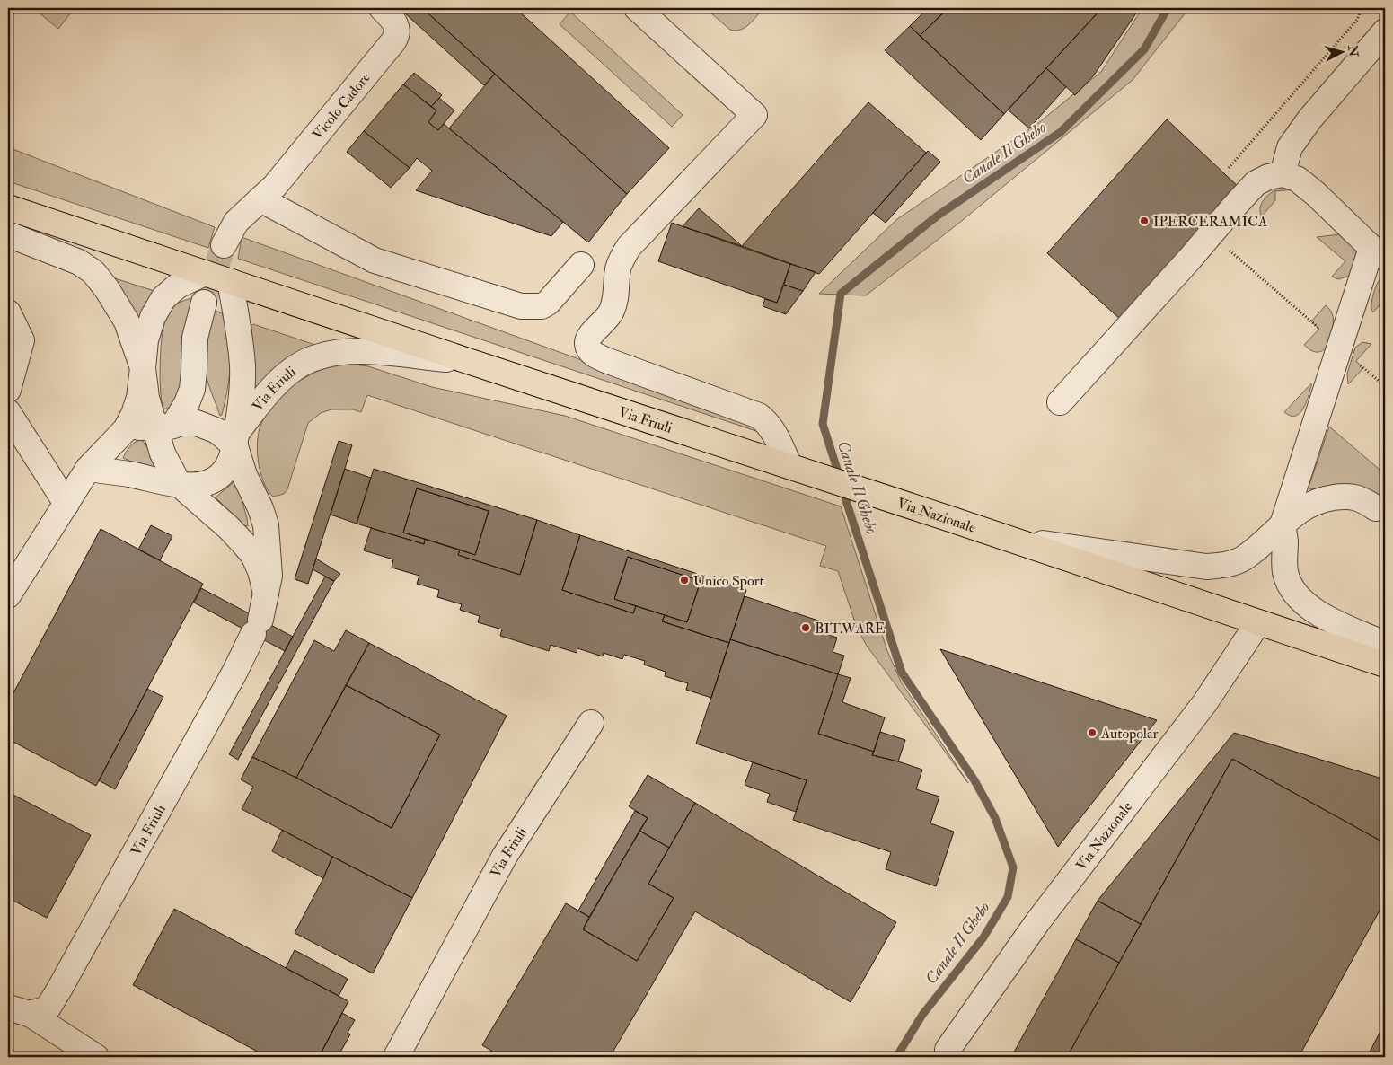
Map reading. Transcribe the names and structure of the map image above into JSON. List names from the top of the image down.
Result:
{
  "streets": {
    "main road": ["Via Friuli", "Via Nazionale"],
    "street": ["Vicolo Cadore"]
  },
  "crossings": [
    ["Via Friuli", "Via Nazionale"]
  ],
  "water": ["Canale Il Ghebo"],
  "places": [
    "IPERCERAMICA",
    "Unico Sport",
    "BIT.WARE",
    "Autopolar"
  ],
  "north": "right"
}
